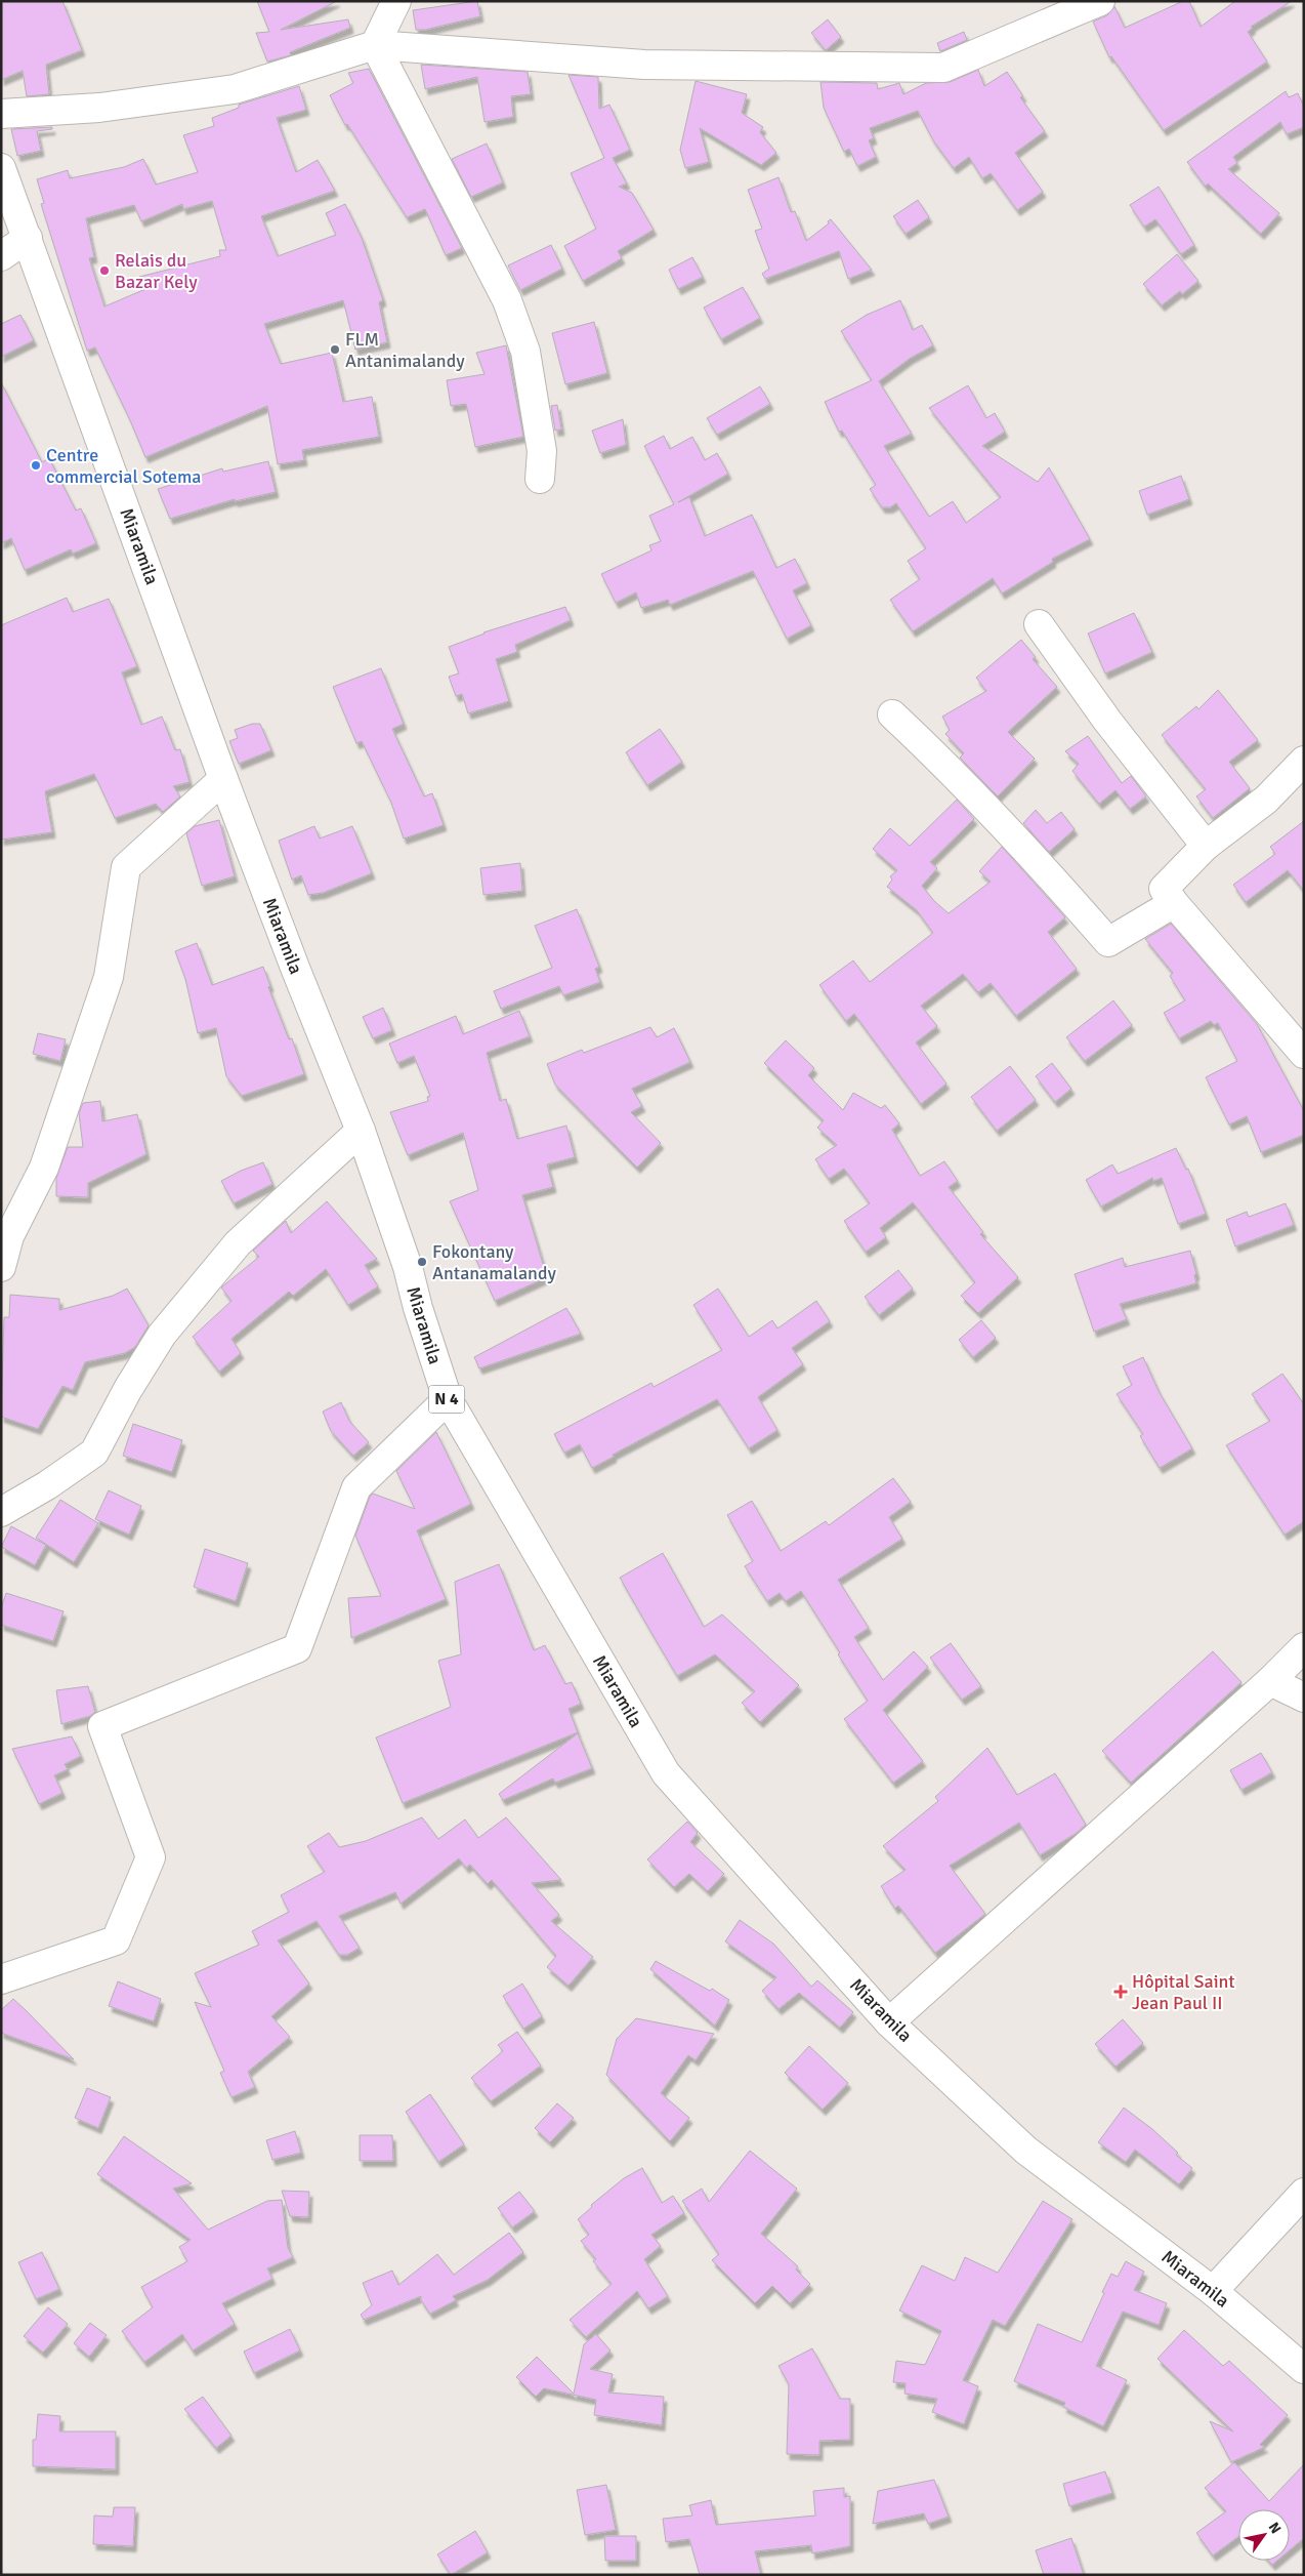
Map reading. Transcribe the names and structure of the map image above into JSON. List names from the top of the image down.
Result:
{
  "streets": {
    "street": ["Miaramila", "N 4"]
  },
  "places": {
    "other": [
      "Relais du Bazar Kely",
      "FLM Antanimalandy",
      "Centre commercial Sotema",
      "Fokontany Antanamalandy"
    ],
    "health": ["Hôpital Saint Jean Paul II"]
  },
  "north": "top right"
}
